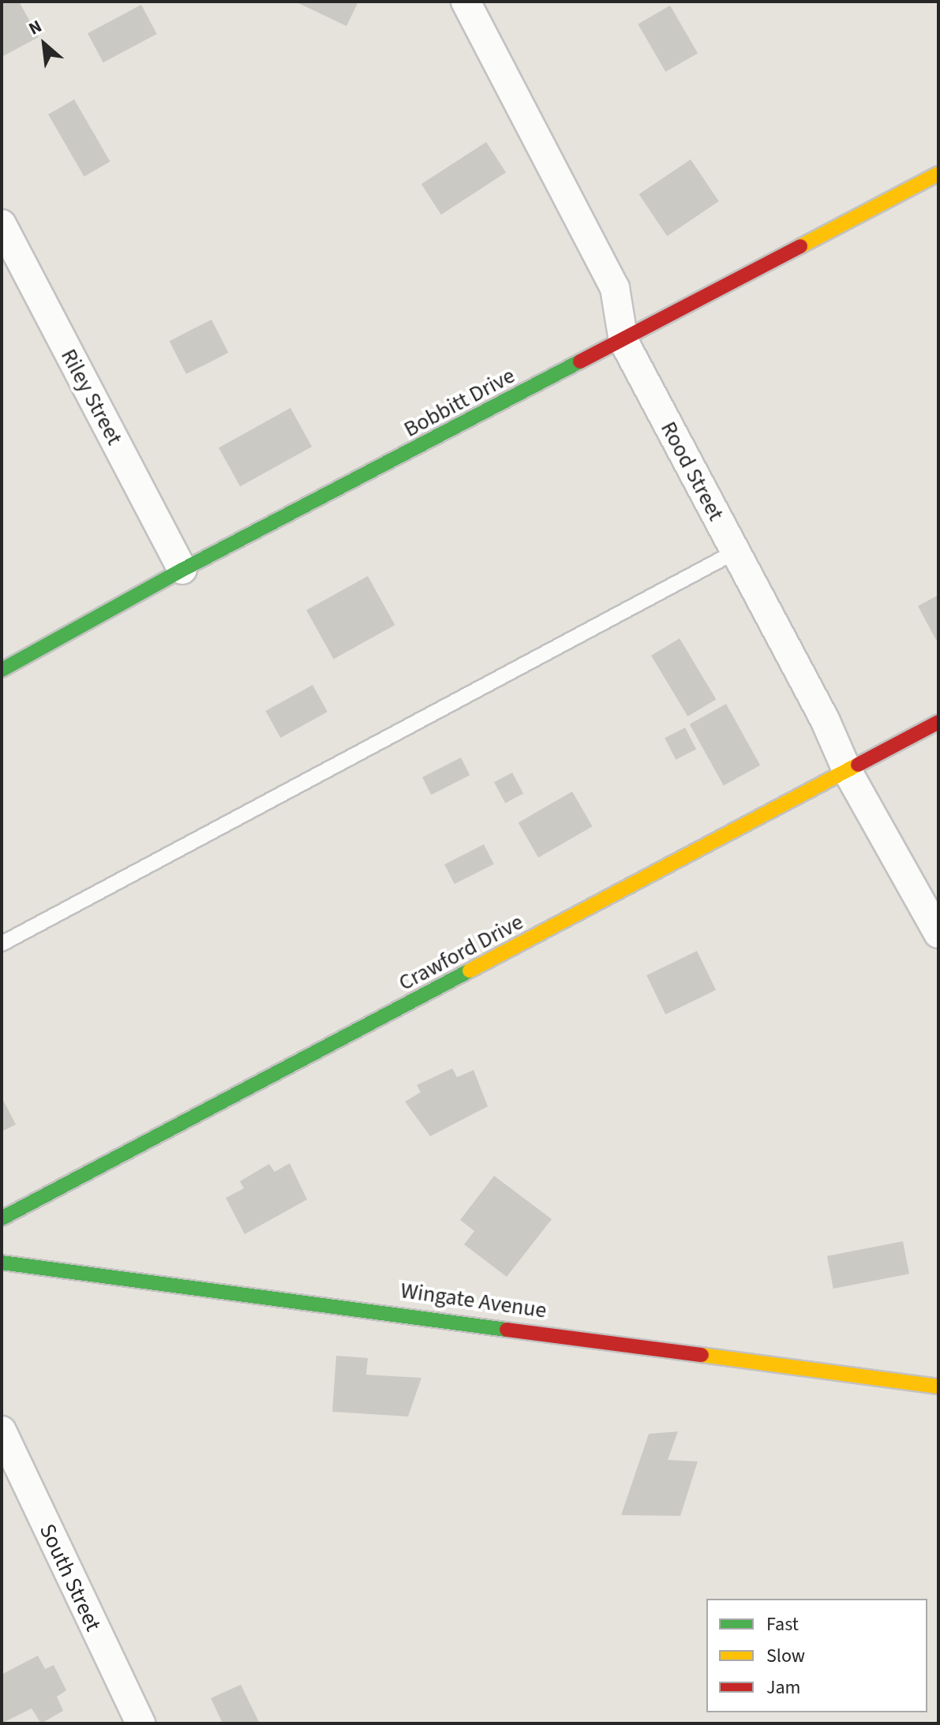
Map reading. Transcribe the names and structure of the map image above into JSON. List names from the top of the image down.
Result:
{
  "streets": {
    "street": [
      "Riley Street",
      "Bobbitt Drive",
      "Rood Street",
      "Crawford Drive",
      "Wingate Avenue",
      "South Street"
    ]
  },
  "crossings": [
    ["Riley Street", "Bobbitt Drive"],
    ["Bobbitt Drive", "Rood Street"],
    ["Rood Street", "Crawford Drive"]
  ],
  "legend": ["Fast", "Slow", "Jam"],
  "north": "top left"
}
